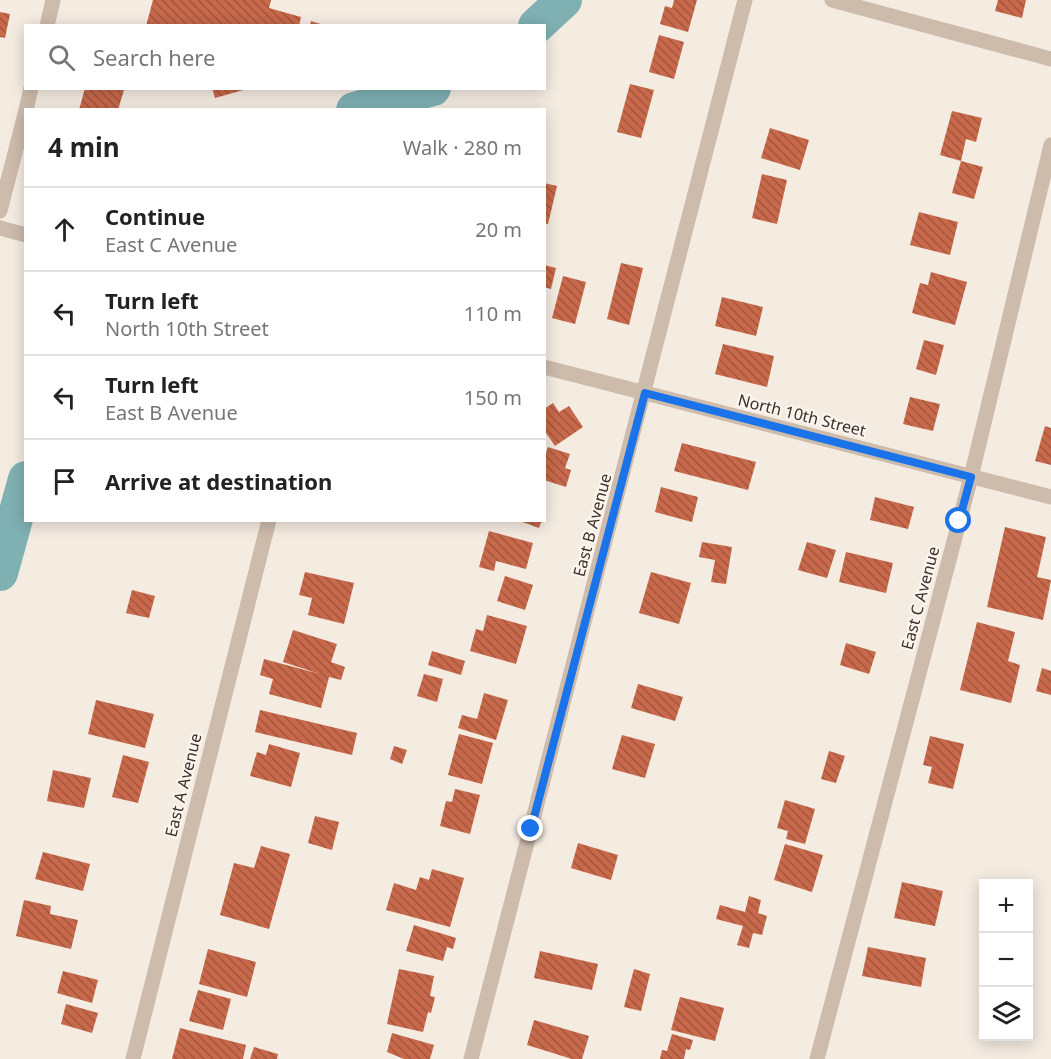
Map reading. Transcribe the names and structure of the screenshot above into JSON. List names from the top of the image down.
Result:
{
  "streets": {
    "street": [
      "North 10th Street",
      "East B Avenue",
      "East C Avenue",
      "East A Avenue"
    ]
  },
  "crossings": [
    ["North 10th Street", "East B Avenue"],
    ["North 10th Street", "East C Avenue"]
  ],
  "page": {
    "search": "Search here",
    "heading": ["4 min", "Walk · 280 m"],
    "list": [
      ["Continue", "East C Avenue", "20 m"],
      ["Turn left", "North 10th Street", "110 m"],
      ["Turn left", "East B Avenue", "150 m"],
      "Arrive at destination"
    ],
    "map_buttons": ["+", "−"]
  }
}
